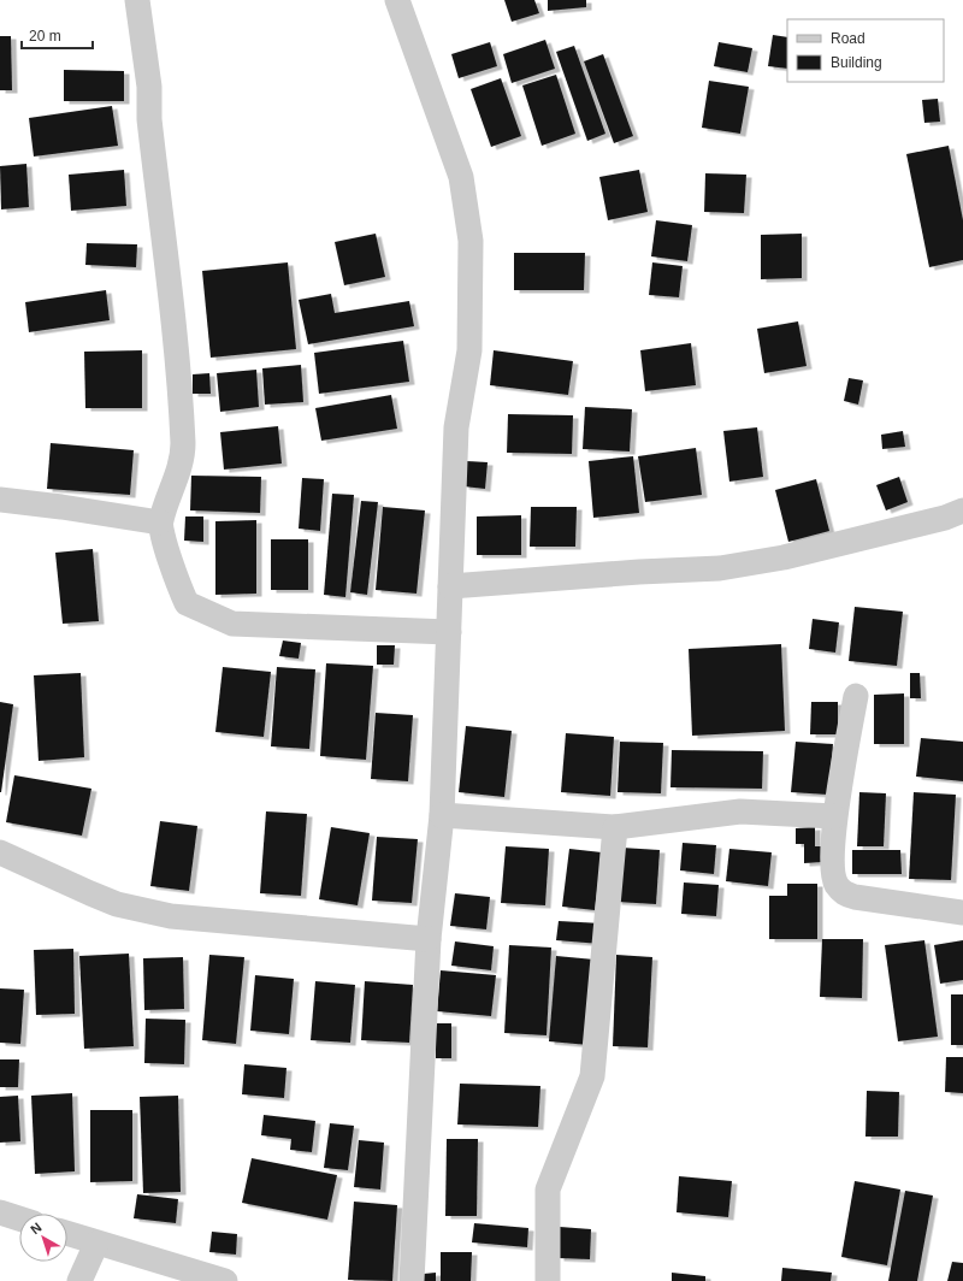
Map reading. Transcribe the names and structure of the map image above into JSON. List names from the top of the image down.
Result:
{
  "legend": ["Road", "Building"],
  "scale_bar": "20 m",
  "north": "top left"
}
